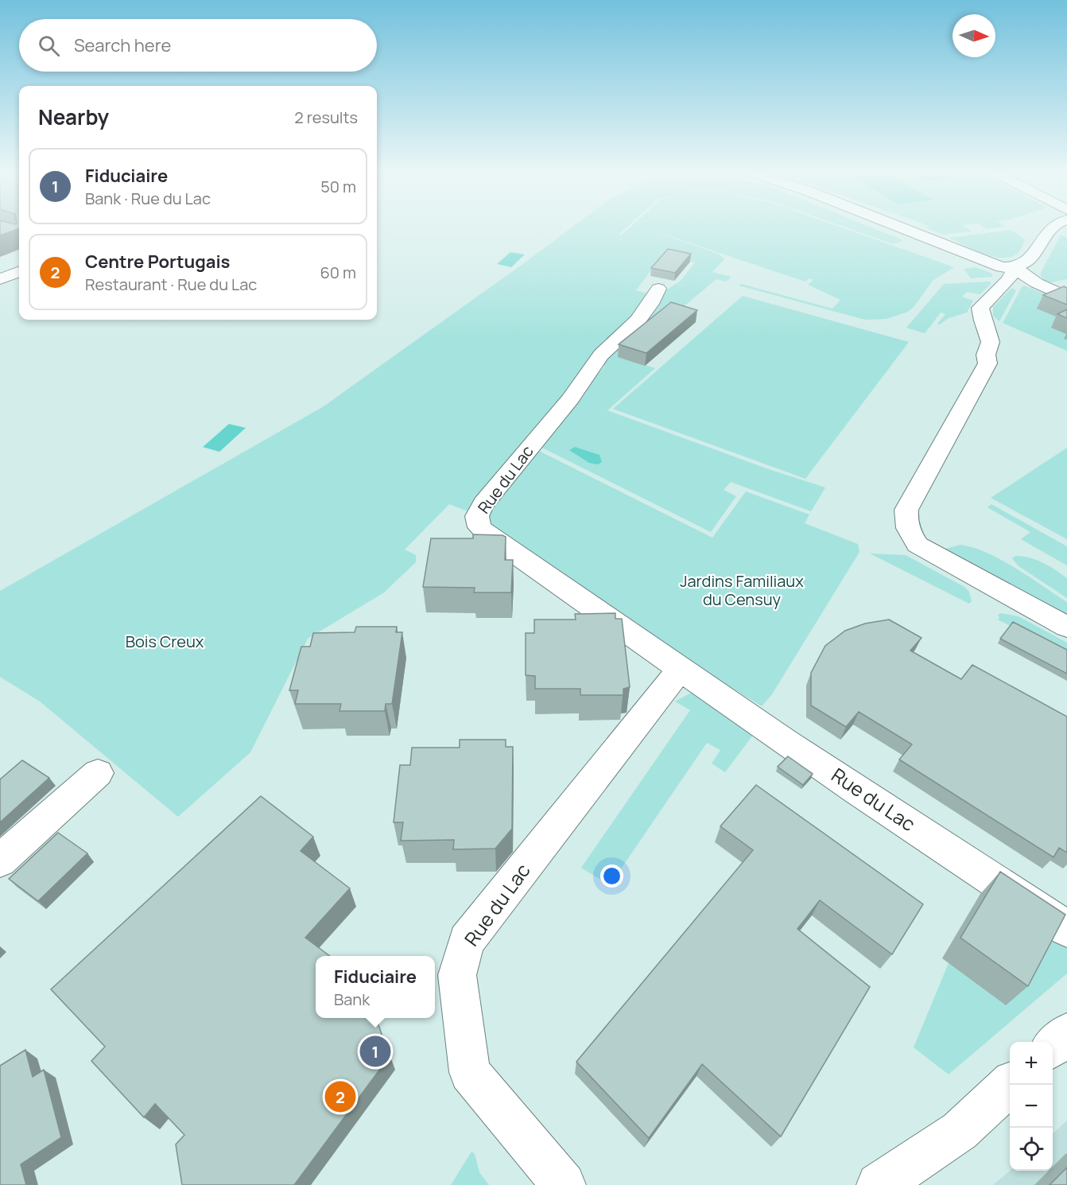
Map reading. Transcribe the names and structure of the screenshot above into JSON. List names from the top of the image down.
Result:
{
  "streets": {
    "street": ["Rue du Lac"]
  },
  "parks": ["Jardins Familiaux du Censuy", "Bois Creux"],
  "north": "right",
  "page": {
    "search": "Search here",
    "heading": ["Nearby", "2 results"],
    "list": [
      {
        "mark": "1",
        "name": "Fiduciaire",
        "note": "Bank · Rue du Lac",
        "value": "50 m"
      },
      {
        "mark": "2",
        "name": "Centre Portugais",
        "note": "Restaurant · Rue du Lac",
        "value": "60 m"
      }
    ],
    "popup": ["Fiduciaire", "Bank"],
    "pins": ["1", "2"],
    "map_buttons": ["+", "−"]
  }
}
